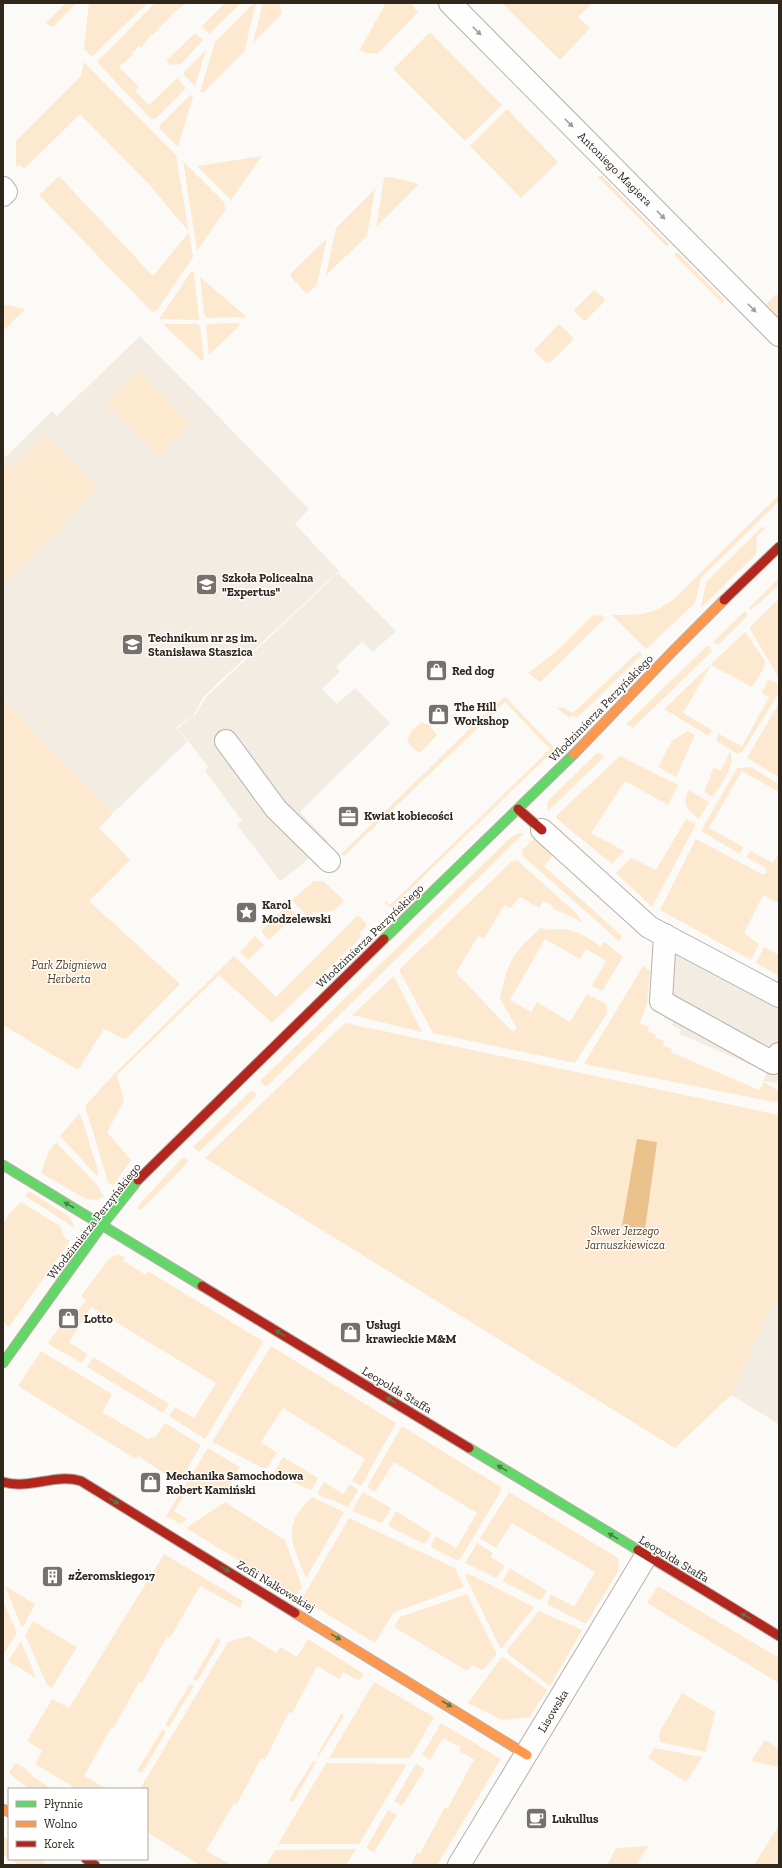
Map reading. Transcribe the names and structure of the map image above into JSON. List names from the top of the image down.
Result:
{
  "streets": {
    "street": [
      "Antoniego Magiera",
      "Włodzimierza Perzyńskiego",
      "Leopolda Staffa",
      "Zofii Nałkowskiej",
      "Lisowska"
    ]
  },
  "crossings": [
    ["Włodzimierza Perzyńskiego", "Leopolda Staffa"],
    ["Leopolda Staffa", "Lisowska"],
    ["Zofii Nałkowskiej", "Lisowska"]
  ],
  "one_way": ["Antoniego Magiera", "Leopolda Staffa", "Zofii Nałkowskiej"],
  "parks": ["Park Zbigniewa Herberta", "Skwer Jerzego Jarnuszkiewicza"],
  "places": {
    "school or university": ["Szkoła Policealna \"Expertus\"", "Technikum nr 25 im. Stanisława Staszica"],
    "shop": [
      "Red dog",
      "The Hill Workshop",
      "Lotto",
      "Usługi krawieckie M&M",
      "Mechanika Samochodowa Robert Kamiński"
    ],
    "office": ["Kwiat kobiecości"],
    "place": ["Karol Modzelewski"],
    "building": ["#Żeromskiego17"],
    "cafe": ["Lukullus"]
  },
  "legend": ["Płynnie", "Wolno", "Korek"]
}
